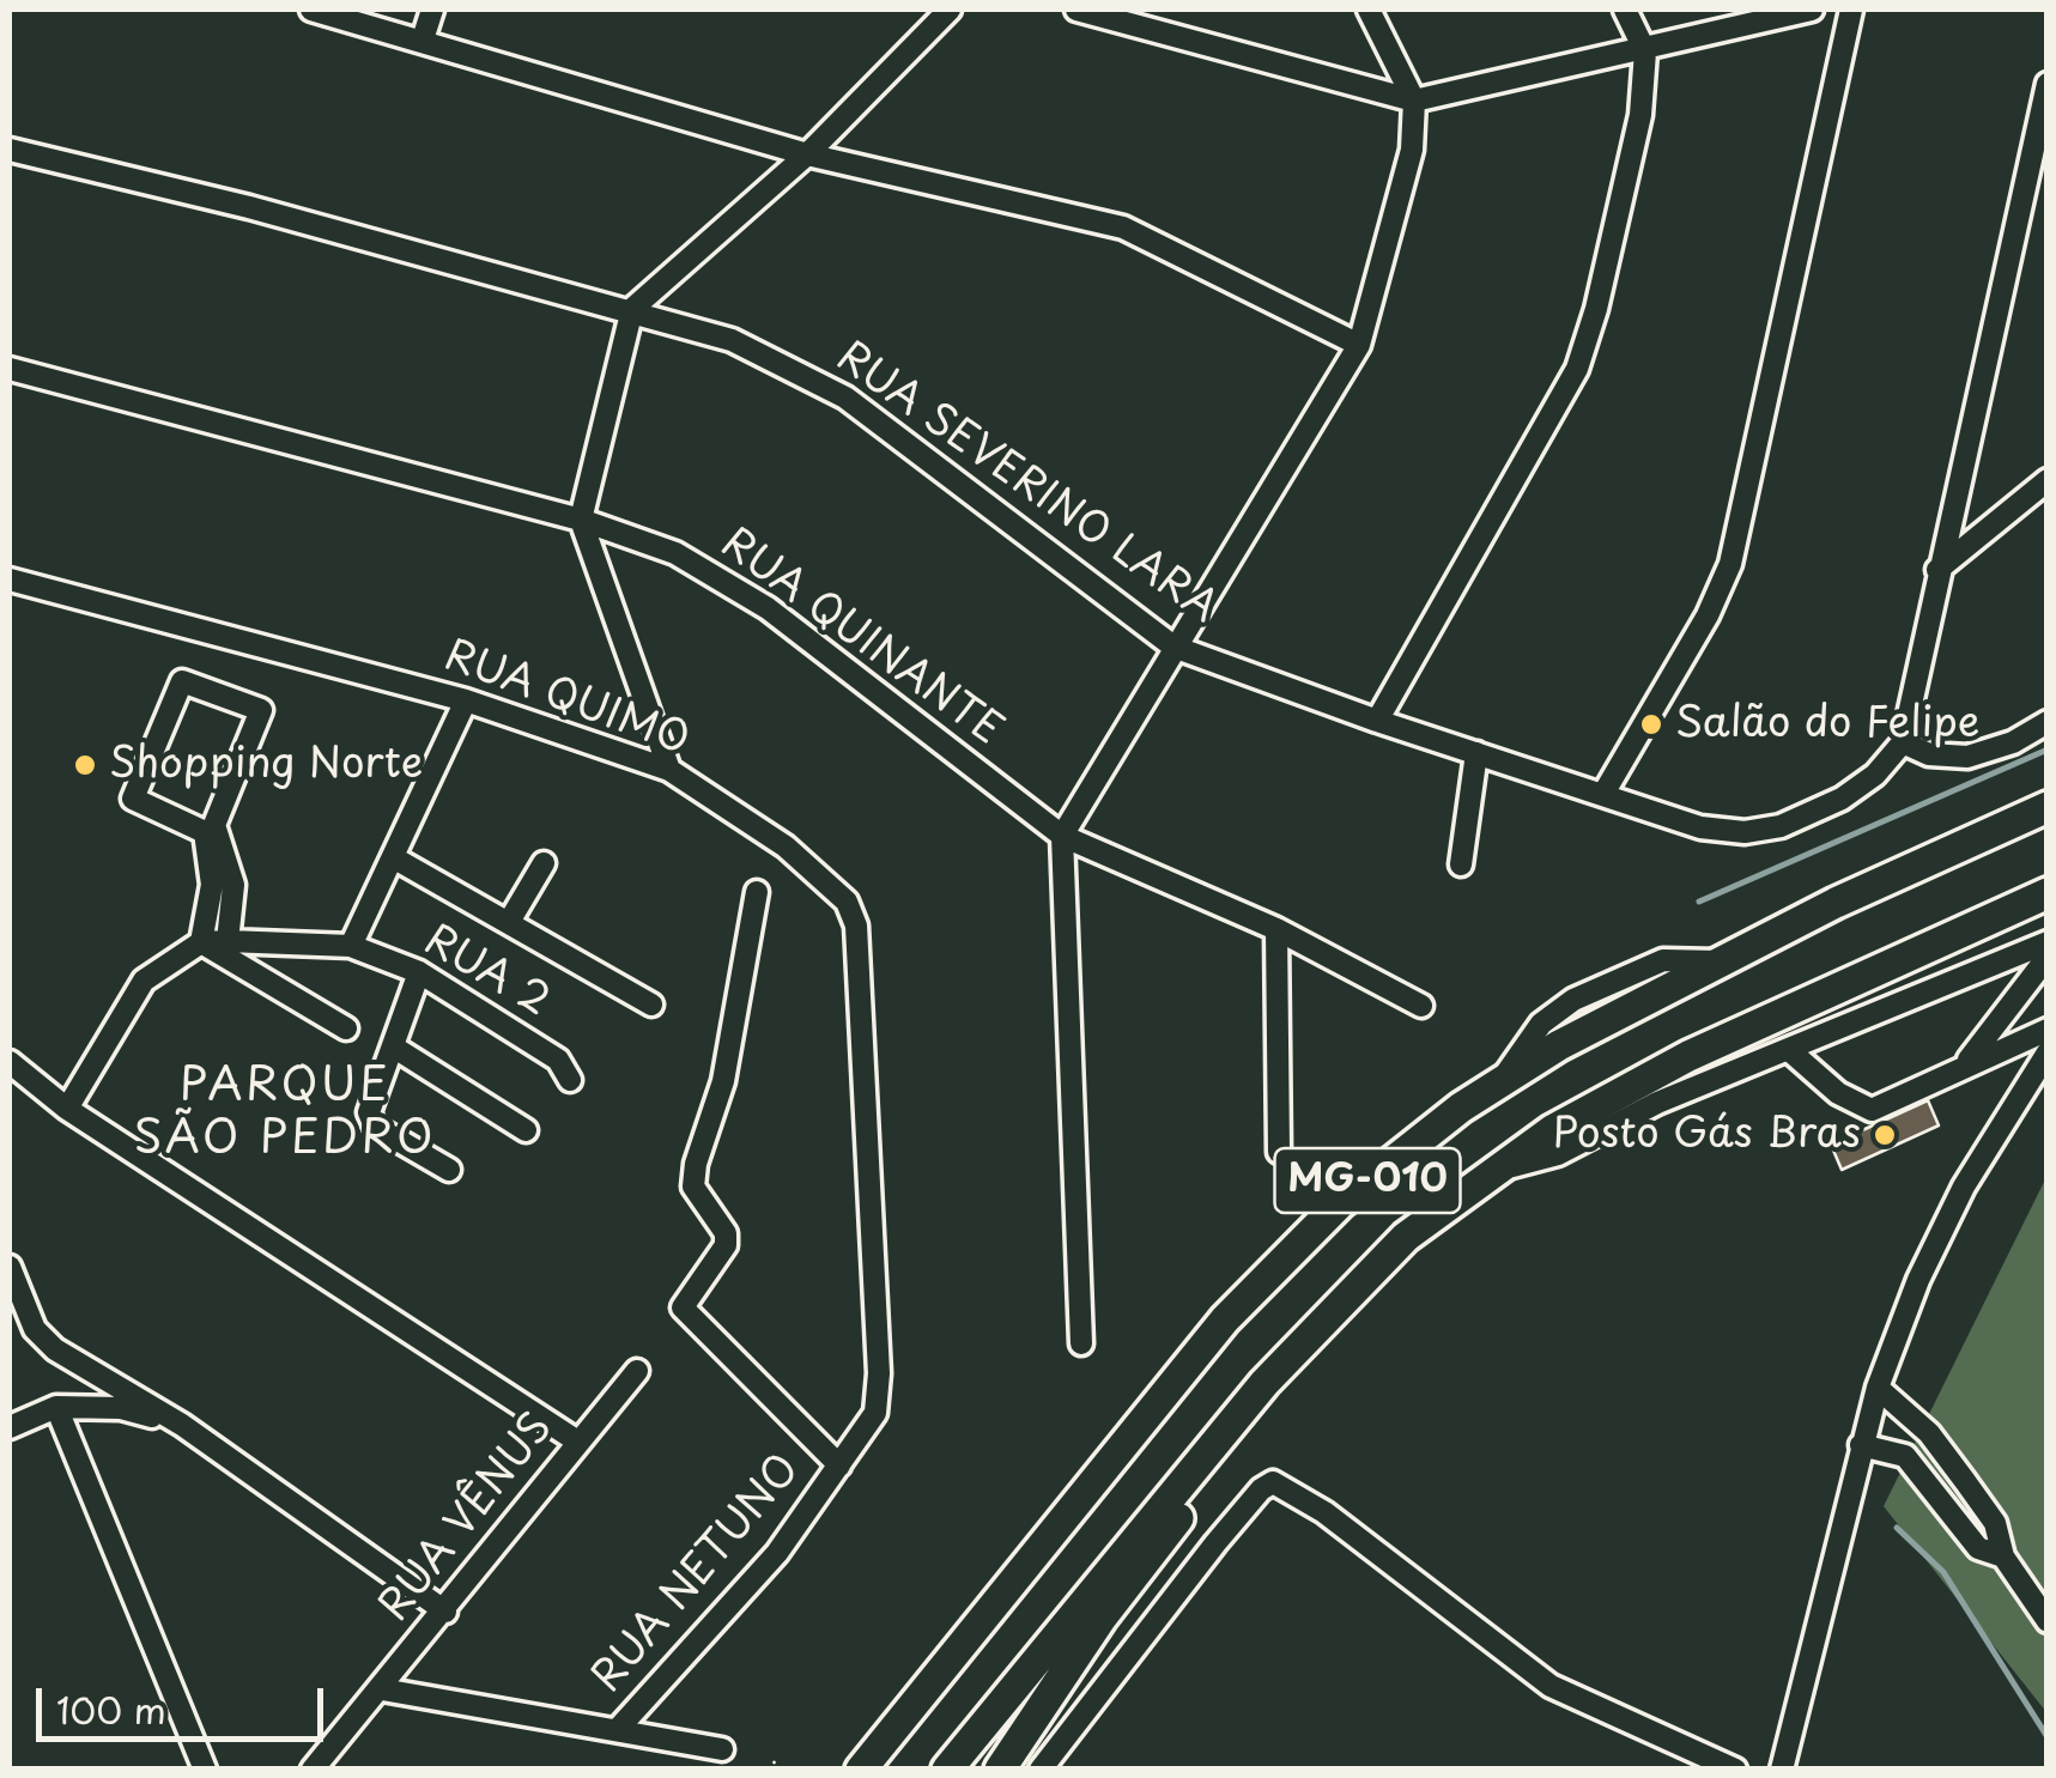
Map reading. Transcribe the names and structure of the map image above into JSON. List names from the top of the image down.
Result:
{
  "streets": {
    "highway": ["MG-010"],
    "street": [
      "RUA SEVERINO LARA",
      "RUA QUINANTE",
      "RUA QUIMO",
      "RUA 2",
      "RUA VÊNUS",
      "RUA NETUNO"
    ]
  },
  "crossings": [
    ["RUA QUIMO", "RUA NETUNO"]
  ],
  "districts": ["PARQUE SÃO PEDRO"],
  "places": ["Salão do Felipe", "Shopping Norte", "Posto Gás Bras"],
  "scale_bar": "100 m"
}
